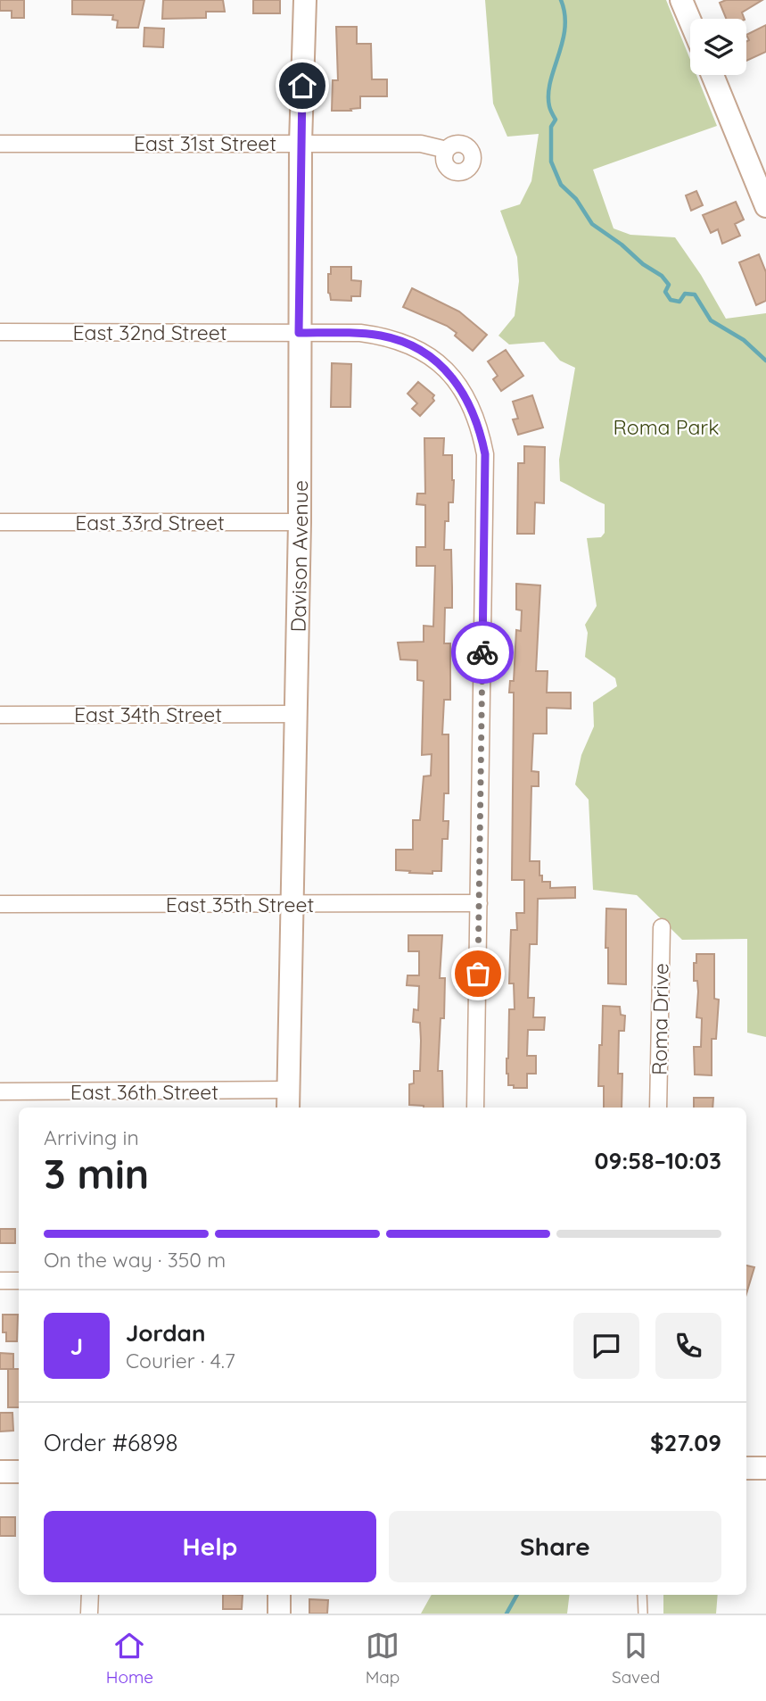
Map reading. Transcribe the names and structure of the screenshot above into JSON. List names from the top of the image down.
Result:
{
  "streets": {
    "street": [
      "East 31st Street",
      "East 32nd Street",
      "East 33rd Street",
      "Davison Avenue",
      "East 34th Street",
      "East 35th Street",
      "Roma Drive",
      "East 36th Street"
    ]
  },
  "crossings": [
    ["East 31st Street", "Davison Avenue"],
    ["East 32nd Street", "Davison Avenue"],
    ["East 32nd Street", "East 35th Street"],
    ["East 33rd Street", "Davison Avenue"],
    ["Davison Avenue", "East 34th Street"],
    ["Davison Avenue", "East 35th Street"],
    ["Davison Avenue", "East 36th Street"]
  ],
  "parks": ["Roma Park"],
  "page": {
    "heading": ["3 min", "Arriving in", "09:58–10:03"],
    "panel": [
      "Jordan",
      "Courier · 4.7",
      "Order #6898",
      "$27.09"
    ],
    "bar": "On the way · 350 m",
    "round": "J",
    "buttons": ["Help", "Share"],
    "tabs": ["Home", "Map", "Saved"]
  }
}
